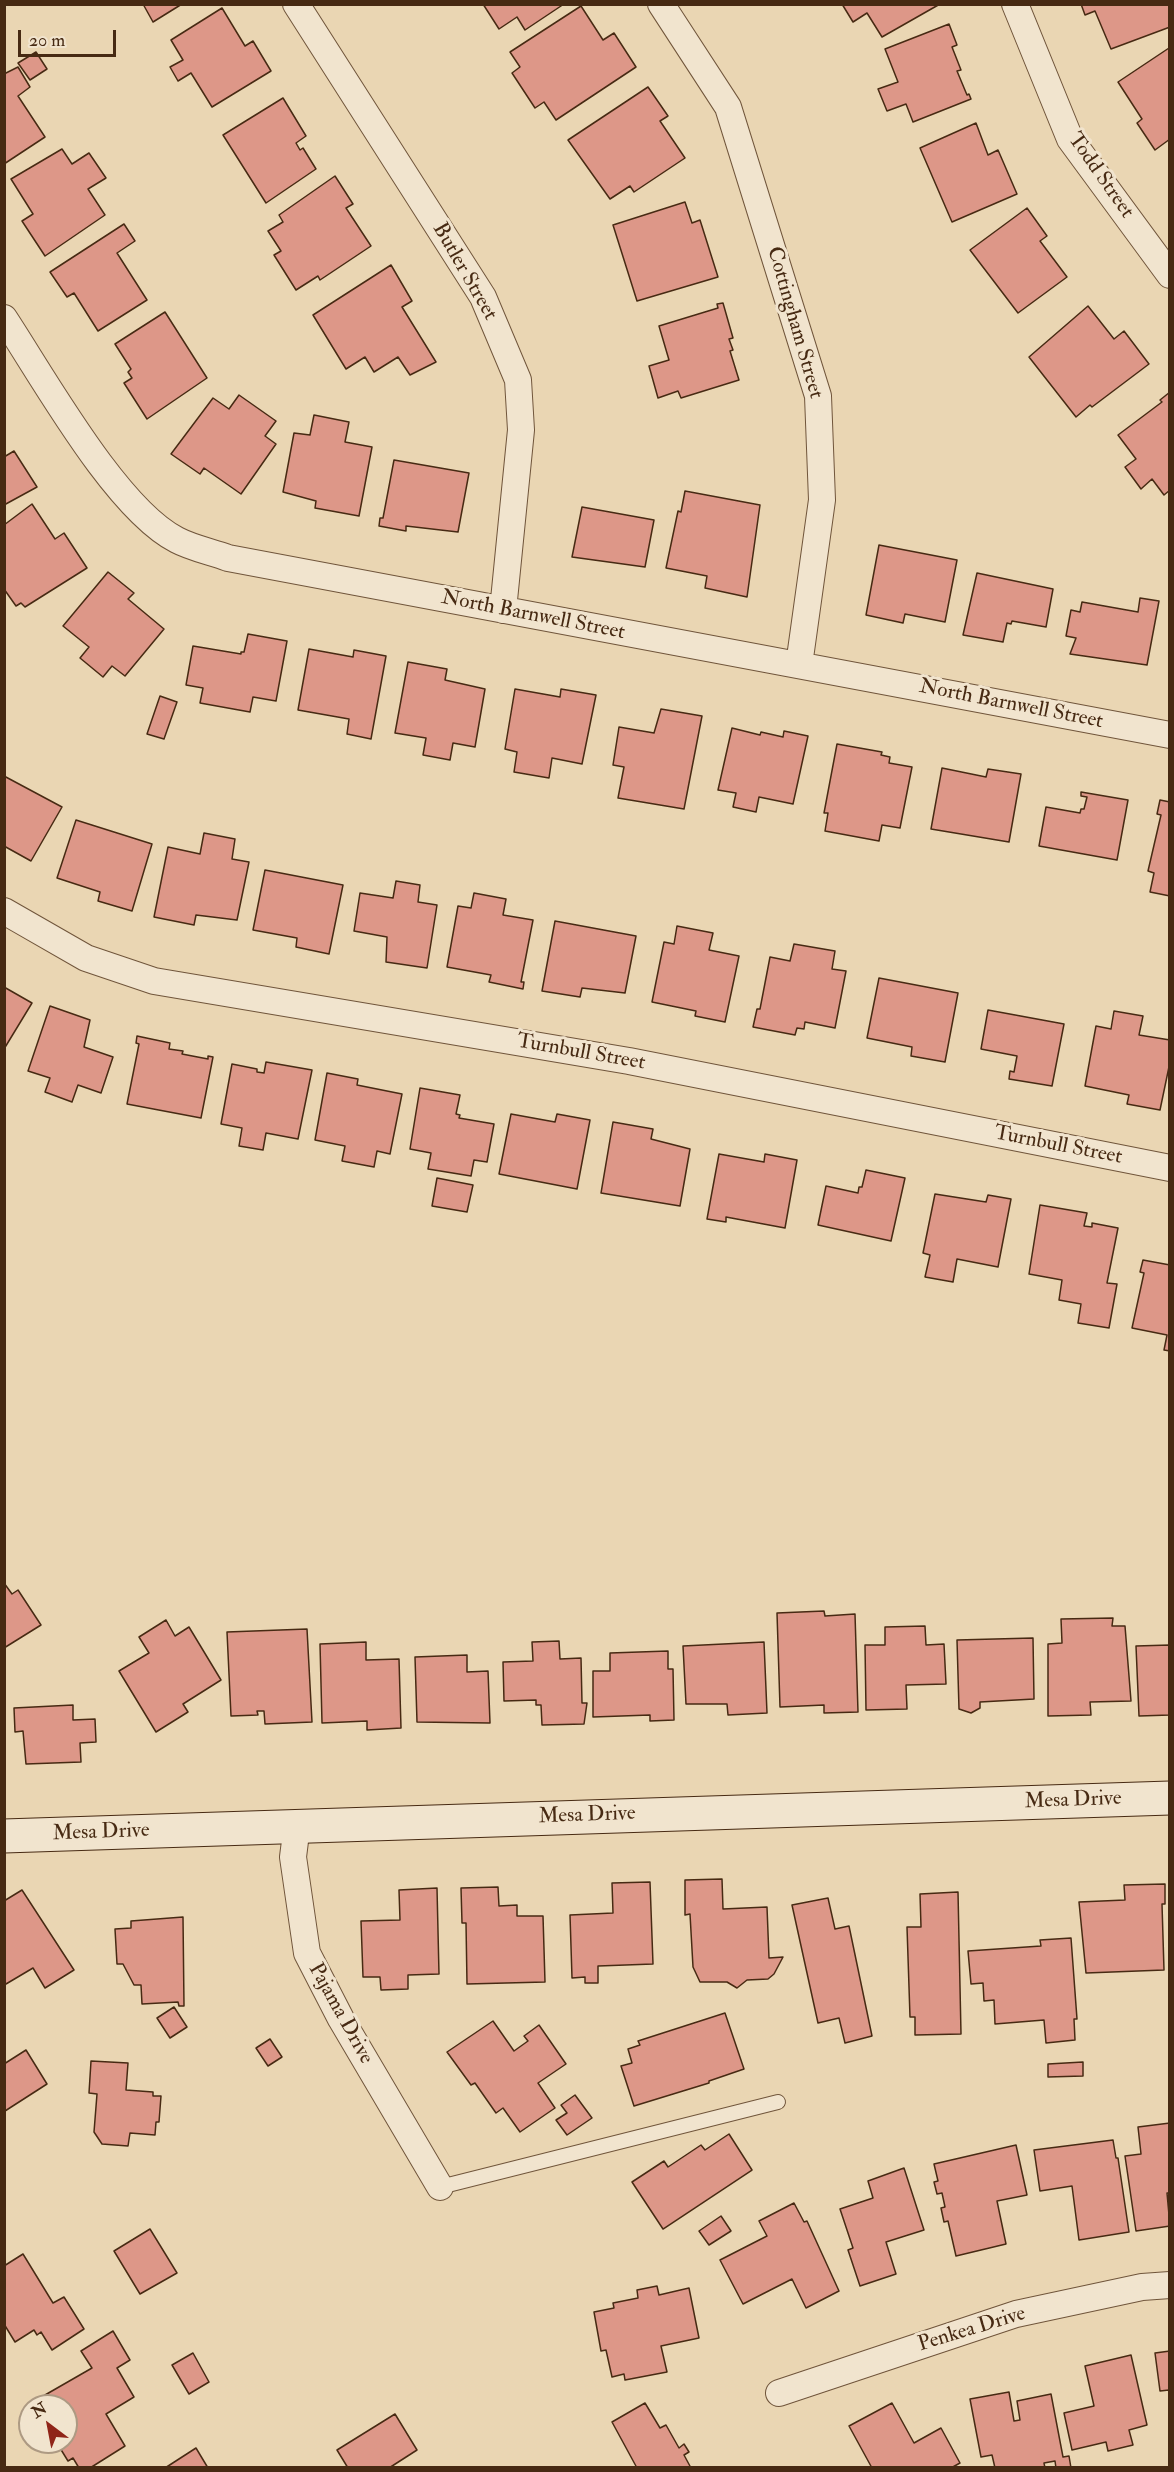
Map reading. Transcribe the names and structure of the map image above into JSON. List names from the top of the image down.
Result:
{
  "streets": {
    "main road": ["Mesa Drive"],
    "street": [
      "Todd Street",
      "Butler Street",
      "Cottingham Street",
      "North Barnwell Street",
      "Turnbull Street",
      "Pajama Drive",
      "Penkea Drive"
    ]
  },
  "crossings": [
    ["Butler Street", "North Barnwell Street"],
    ["Cottingham Street", "North Barnwell Street"],
    ["Mesa Drive", "Pajama Drive"]
  ],
  "scale_bar": "20 m",
  "north": "top left"
}
